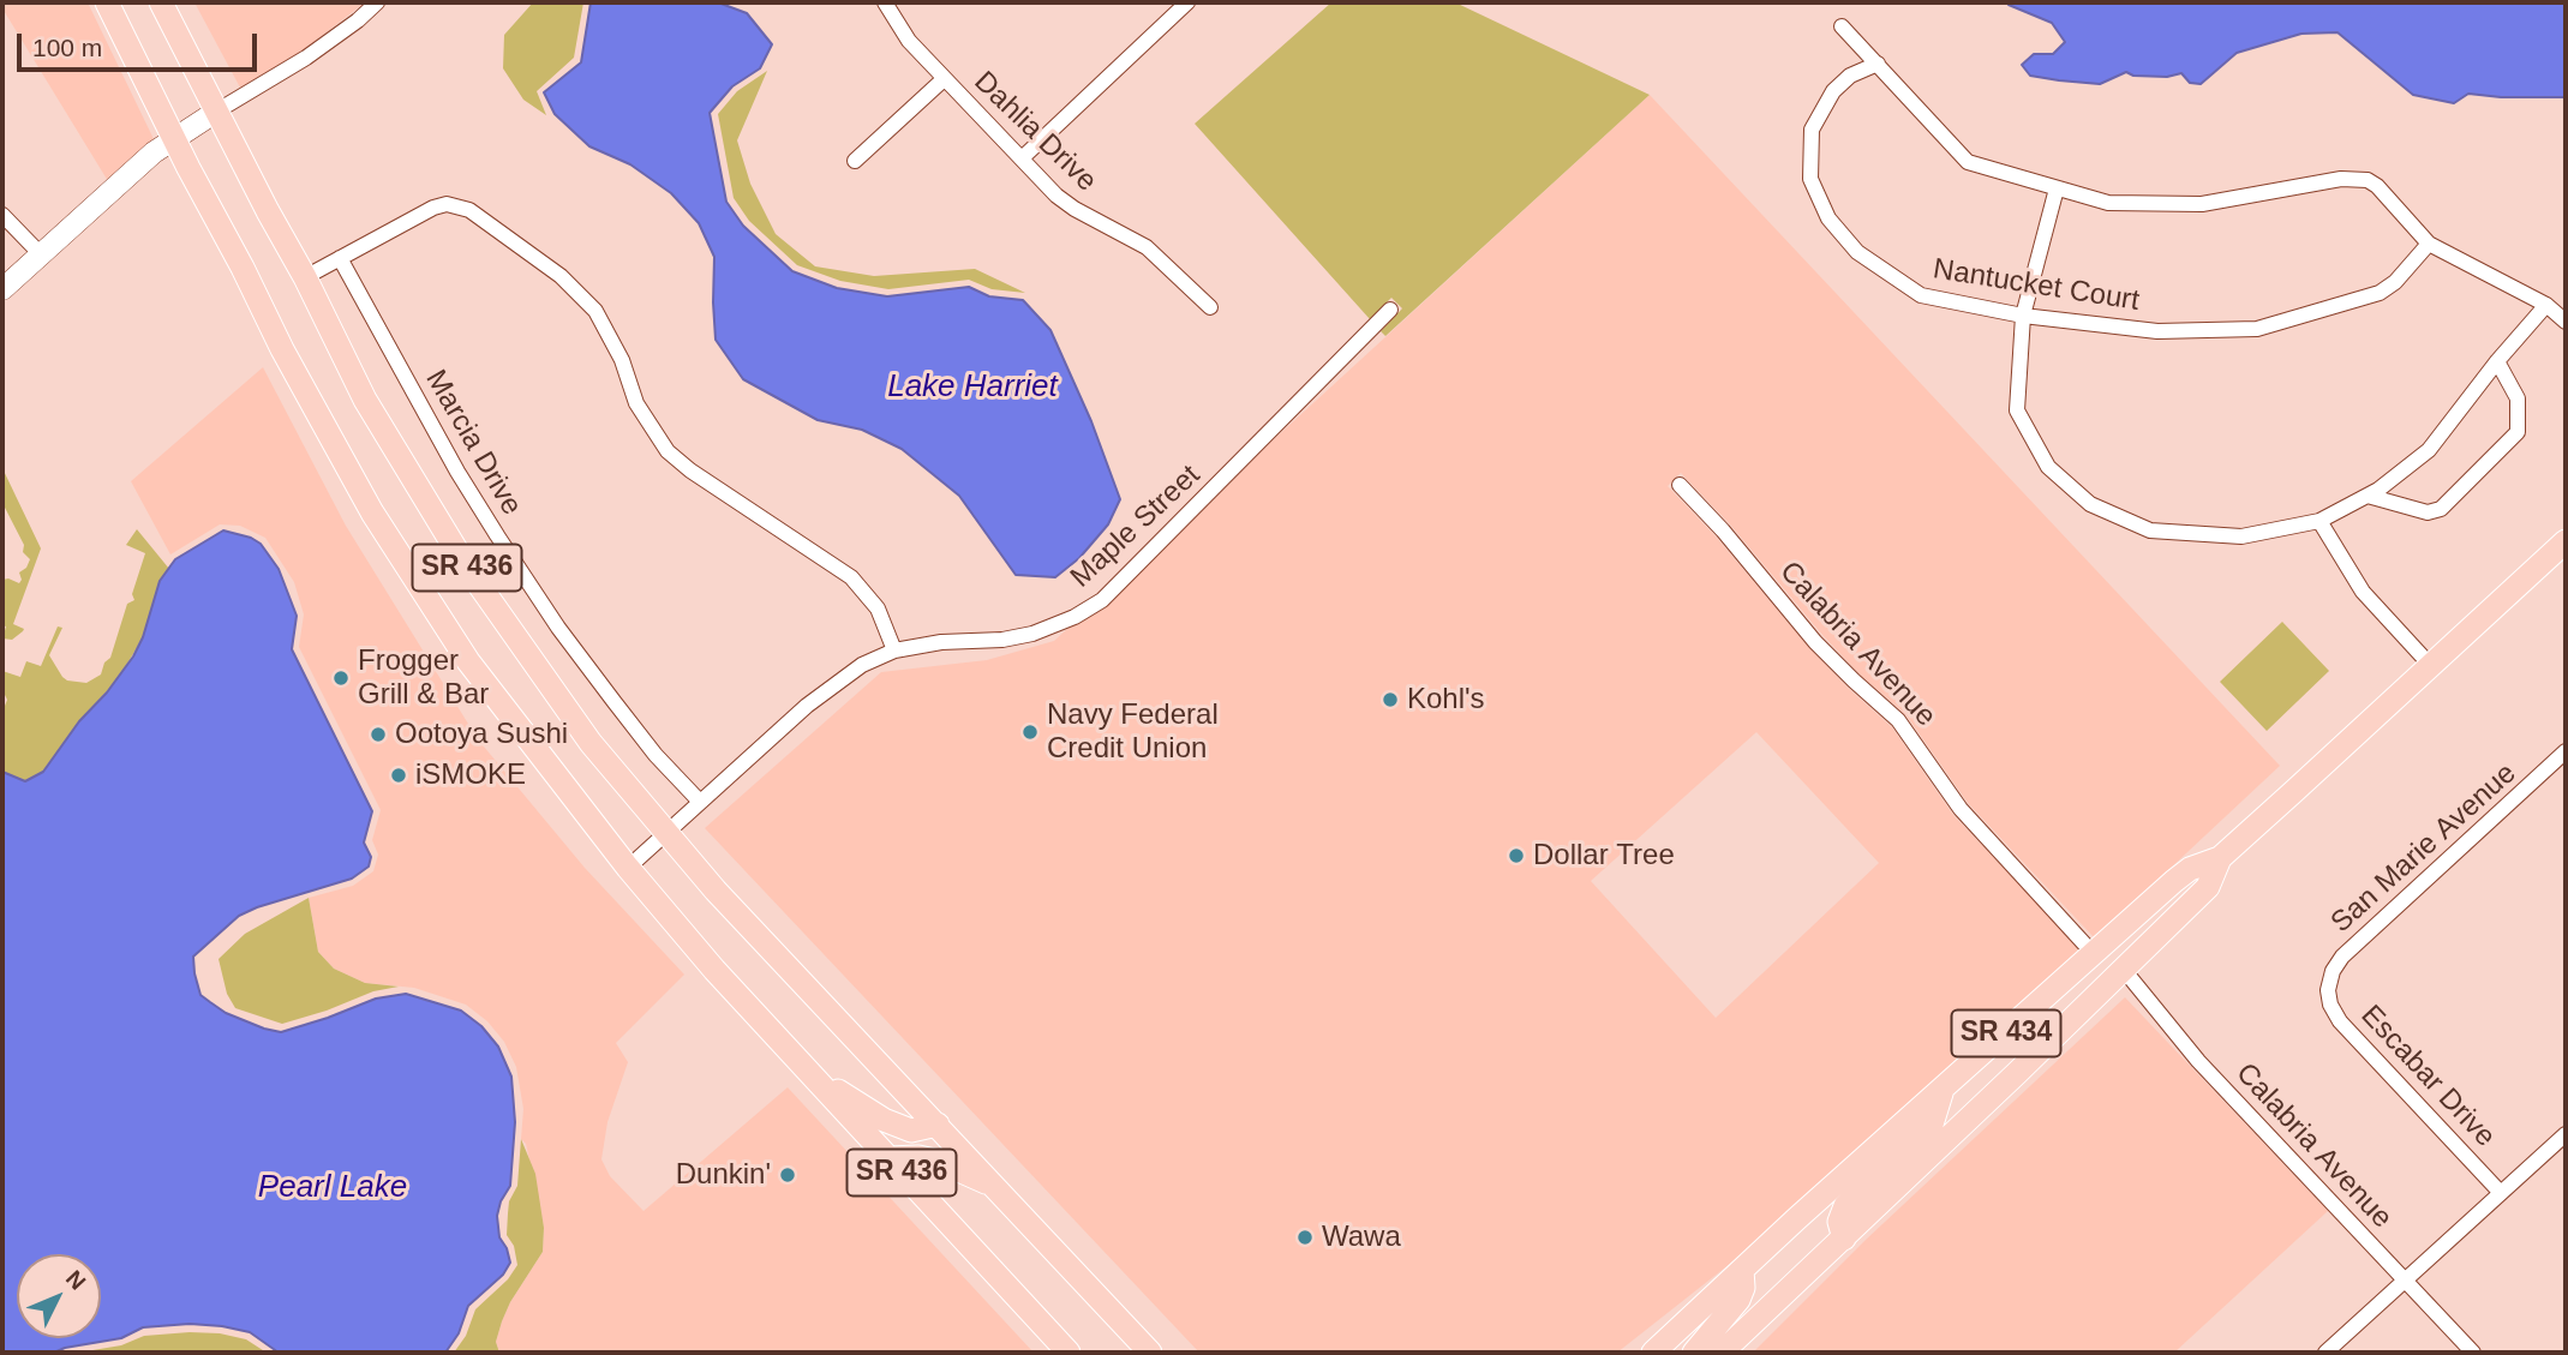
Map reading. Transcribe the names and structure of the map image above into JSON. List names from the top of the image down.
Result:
{
  "streets": {
    "main road": ["SR 436", "SR 434"],
    "street": [
      "Dahlia Drive",
      "Nantucket Court",
      "Marcia Drive",
      "Maple Street",
      "Calabria Avenue",
      "San Marie Avenue",
      "Escabar Drive"
    ]
  },
  "crossings": [
    ["Marcia Drive", "Maple Street"],
    ["Maple Street", "SR 436"],
    ["Calabria Avenue", "SR 434"],
    ["San Marie Avenue", "Escabar Drive"]
  ],
  "water": ["Lake Harriet", "Pearl Lake"],
  "places": [
    "Frogger Grill & Bar",
    "Kohl's",
    "Navy Federal Credit Union",
    "Ootoya Sushi",
    "iSMOKE",
    "Dollar Tree",
    "Dunkin'",
    "Wawa"
  ],
  "scale_bar": "100 m",
  "north": "top right"
}
